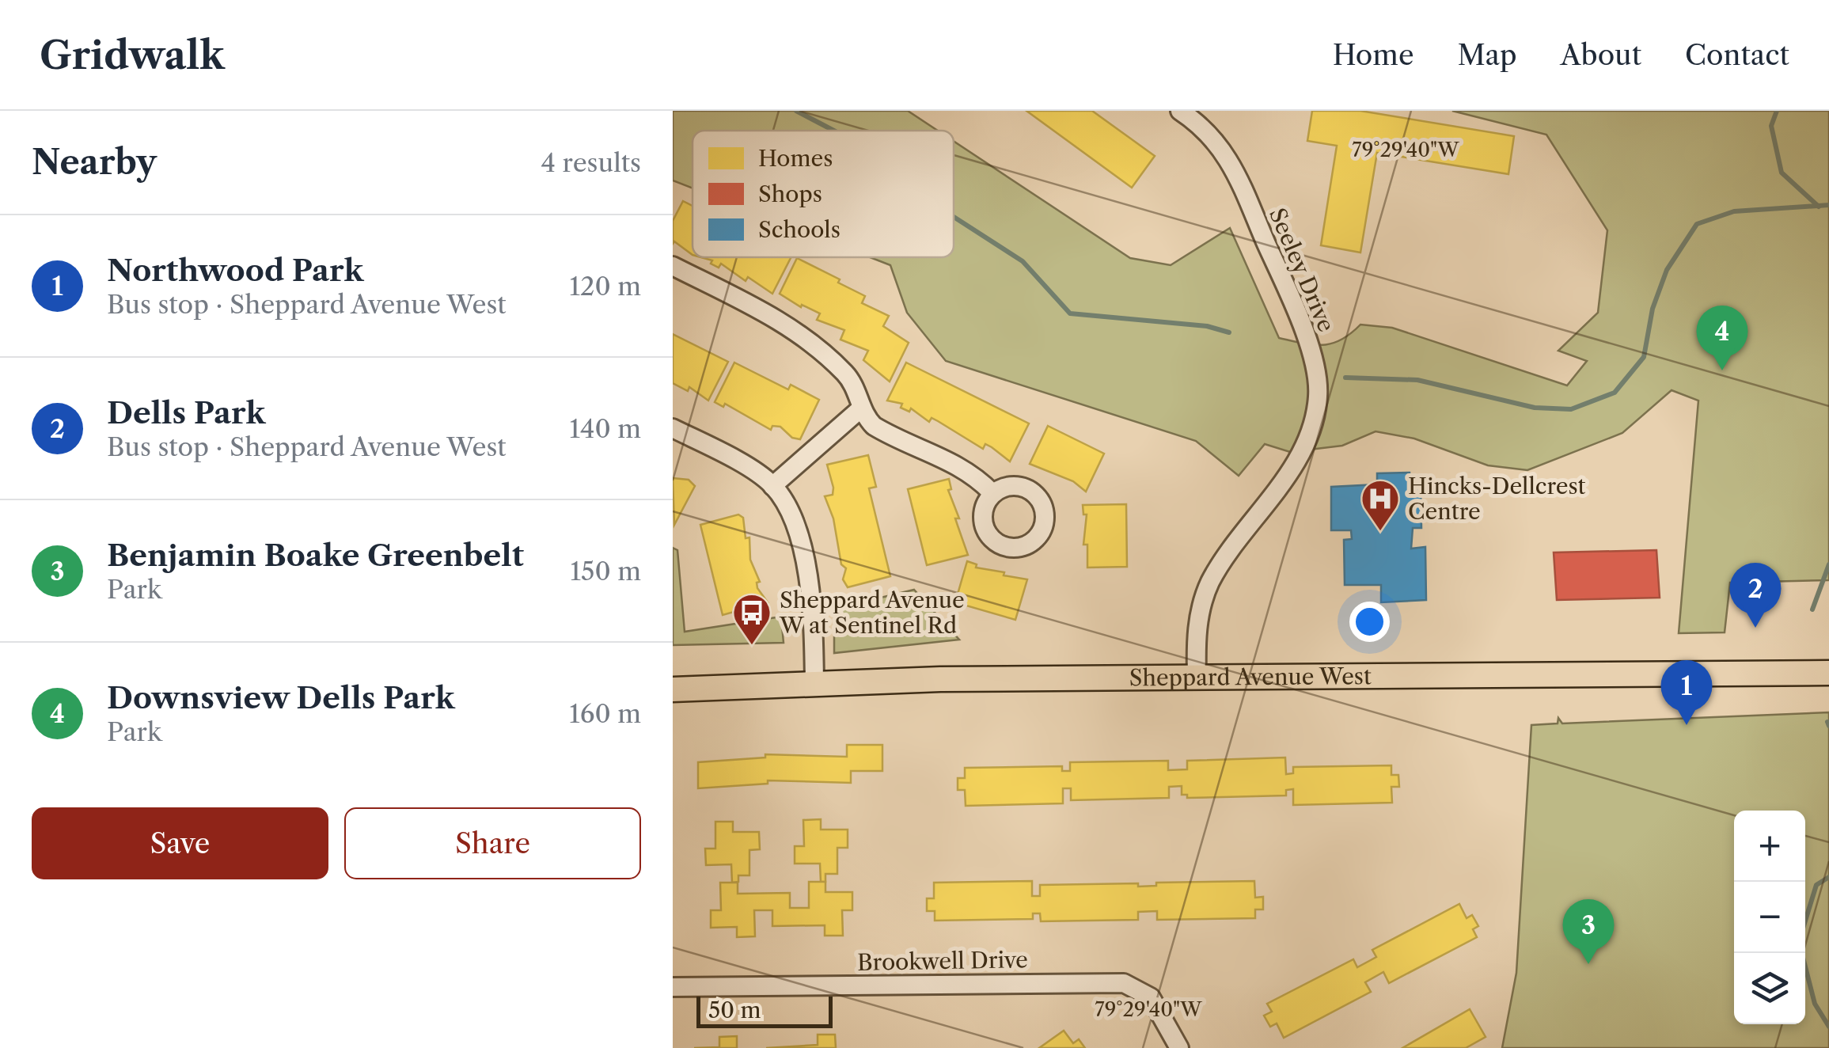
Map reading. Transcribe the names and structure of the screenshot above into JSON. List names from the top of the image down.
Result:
{
  "streets": {
    "main road": ["Sheppard Avenue West"],
    "street": ["Seeley Drive", "Brookwell Drive"]
  },
  "crossings": [
    ["Seeley Drive", "Sheppard Avenue West"]
  ],
  "places": {
    "hospital": ["Hincks-Dellcrest Centre"],
    "bus stop": ["Sheppard Avenue W at Sentinel Rd"]
  },
  "legend": ["Homes", "Shops", "Schools"],
  "scale_bar": "50 m",
  "page": {
    "header": "Gridwalk",
    "nav": [
      "Home",
      "Map",
      "About",
      "Contact"
    ],
    "heading": ["Nearby", "4 results"],
    "list": [
      {
        "mark": "1",
        "name": "Northwood Park",
        "note": "Bus stop · Sheppard Avenue West",
        "value": "120 m"
      },
      {
        "mark": "2",
        "name": "Dells Park",
        "note": "Bus stop · Sheppard Avenue West",
        "value": "140 m"
      },
      {
        "mark": "3",
        "name": "Benjamin Boake Greenbelt",
        "note": "Park",
        "value": "150 m"
      },
      {
        "mark": "4",
        "name": "Downsview Dells Park",
        "note": "Park",
        "value": "160 m"
      }
    ],
    "pins": [
      "4",
      "2",
      "1",
      "3"
    ],
    "buttons": ["Save", "Share"],
    "map_buttons": ["+", "−"],
    "scale": "50 m"
  },
  "coordinates": ["79°29'40\"W"]
}
